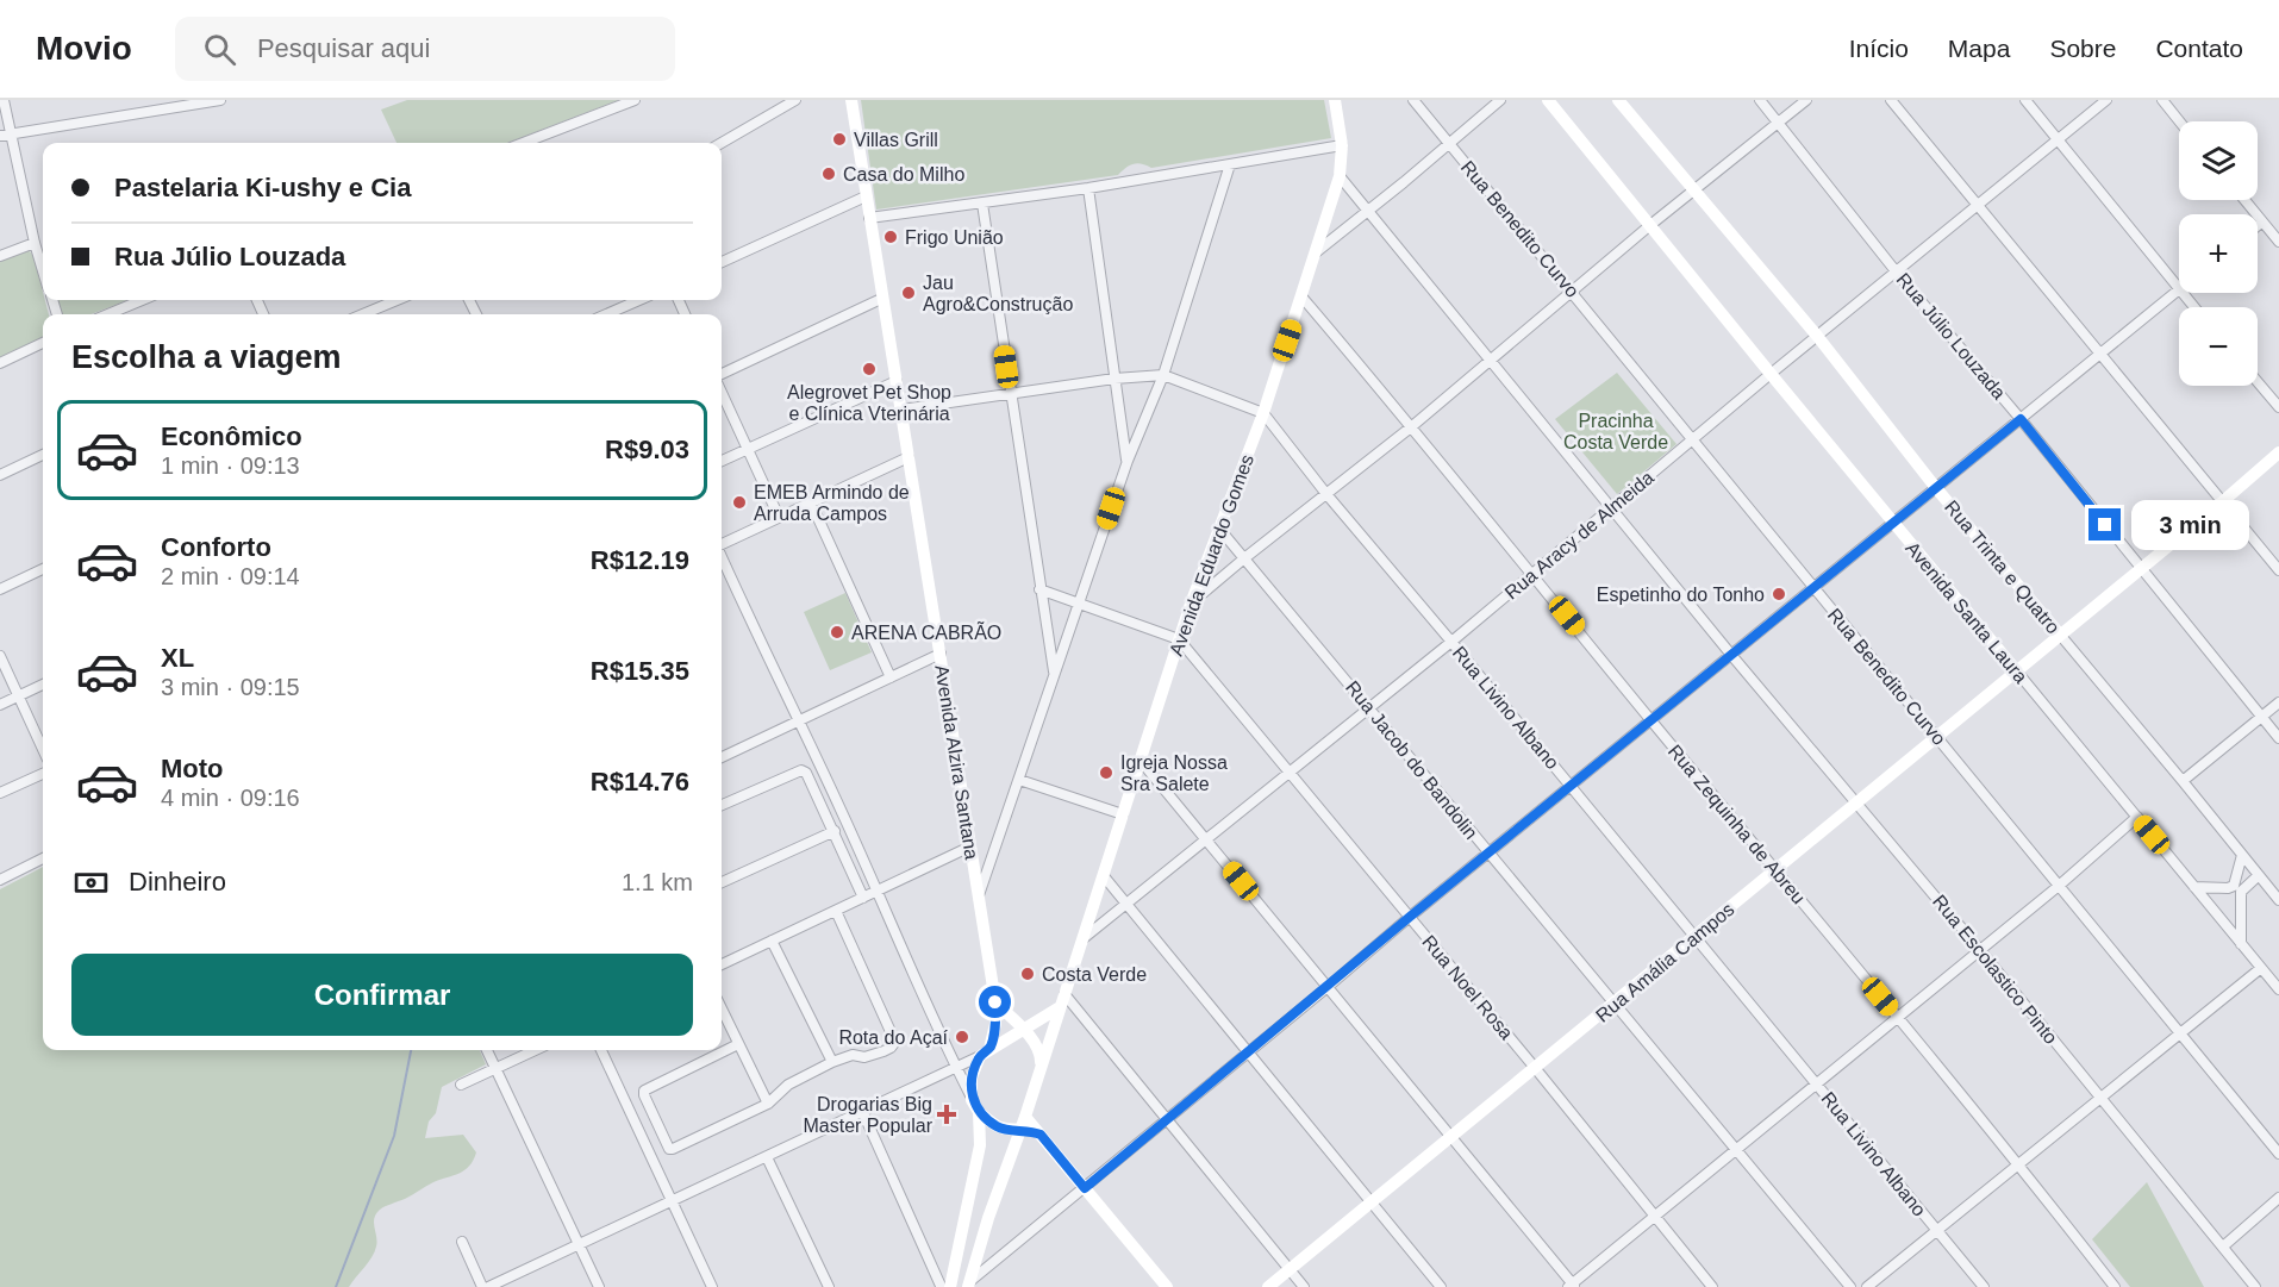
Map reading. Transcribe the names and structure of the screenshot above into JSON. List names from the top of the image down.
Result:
{
  "streets": {
    "street": [
      "Rua Benedito Curvo",
      "Rua Júlio Louzada",
      "Rua Aracy de Almeida",
      "Avenida Eduardo Gomes",
      "Rua Trinta e Quatro",
      "Avenida Santa Laura",
      "Rua Livino Albano",
      "Rua Jacob do Bandolin",
      "Avenida Alzira Santana",
      "Rua Zequinha de Abreu",
      "Rua Amália Campos",
      "Rua Escolastico Pinto",
      "Rua Noel Rosa"
    ]
  },
  "crossings": [
    ["Rua Benedito Curvo", "Rua Aracy de Almeida"],
    ["Rua Benedito Curvo", "Rua Amália Campos"],
    ["Rua Júlio Louzada", "Rua Aracy de Almeida"],
    ["Rua Júlio Louzada", "Rua Amália Campos"],
    ["Rua Aracy de Almeida", "Avenida Eduardo Gomes"],
    ["Rua Aracy de Almeida", "Rua Trinta e Quatro"],
    ["Rua Aracy de Almeida", "Avenida Santa Laura"],
    ["Rua Aracy de Almeida", "Rua Livino Albano"],
    ["Rua Aracy de Almeida", "Rua Jacob do Bandolin"],
    ["Rua Aracy de Almeida", "Rua Zequinha de Abreu"],
    ["Rua Aracy de Almeida", "Rua Escolastico Pinto"],
    ["Rua Aracy de Almeida", "Rua Noel Rosa"],
    ["Avenida Eduardo Gomes", "Rua Livino Albano"],
    ["Avenida Eduardo Gomes", "Rua Jacob do Bandolin"],
    ["Avenida Eduardo Gomes", "Avenida Alzira Santana"],
    ["Avenida Eduardo Gomes", "Rua Zequinha de Abreu"],
    ["Avenida Eduardo Gomes", "Rua Escolastico Pinto"],
    ["Avenida Eduardo Gomes", "Rua Noel Rosa"],
    ["Rua Trinta e Quatro", "Rua Amália Campos"],
    ["Avenida Santa Laura", "Rua Amália Campos"],
    ["Rua Livino Albano", "Rua Amália Campos"],
    ["Rua Jacob do Bandolin", "Rua Amália Campos"],
    ["Rua Zequinha de Abreu", "Rua Amália Campos"],
    ["Rua Amália Campos", "Rua Escolastico Pinto"],
    ["Rua Amália Campos", "Rua Noel Rosa"]
  ],
  "parks": ["Pracinha Costa Verde"],
  "places": {
    "other": [
      "Villas Grill",
      "Casa do Milho",
      "Frigo União",
      "Jau Agro&Construção",
      "Alegrovet Pet Shop e Clínica Vterinária",
      "EMEB Armindo de Arruda Campos",
      "Espetinho do Tonho",
      "ARENA CABRÃO",
      "Igreja Nossa Sra Salete",
      "Costa Verde",
      "Rota do Açaí"
    ],
    "health": ["Drogarias Big Master Popular"]
  },
  "page": {
    "header": "Movio",
    "search": "Pesquisar aqui",
    "nav": [
      "Início",
      "Mapa",
      "Sobre",
      "Contato"
    ],
    "map_buttons": ["+", "−"],
    "banner": ["Pastelaria Ki-ushy e Cia", "Rua Júlio Louzada"],
    "heading": "Escolha a viagem",
    "list": [
      {
        "name": "Econômico",
        "note": "1 min · 09:13",
        "value": "R$9.03"
      },
      {
        "name": "Conforto",
        "note": "2 min · 09:14",
        "value": "R$12.19"
      },
      {
        "name": "XL",
        "note": "3 min · 09:15",
        "value": "R$15.35"
      },
      {
        "name": "Moto",
        "note": "4 min · 09:16",
        "value": "R$14.76"
      }
    ],
    "bubble": "3 min",
    "pay": ["Dinheiro", "1.1 km"],
    "buttons": "Confirmar"
  }
}
